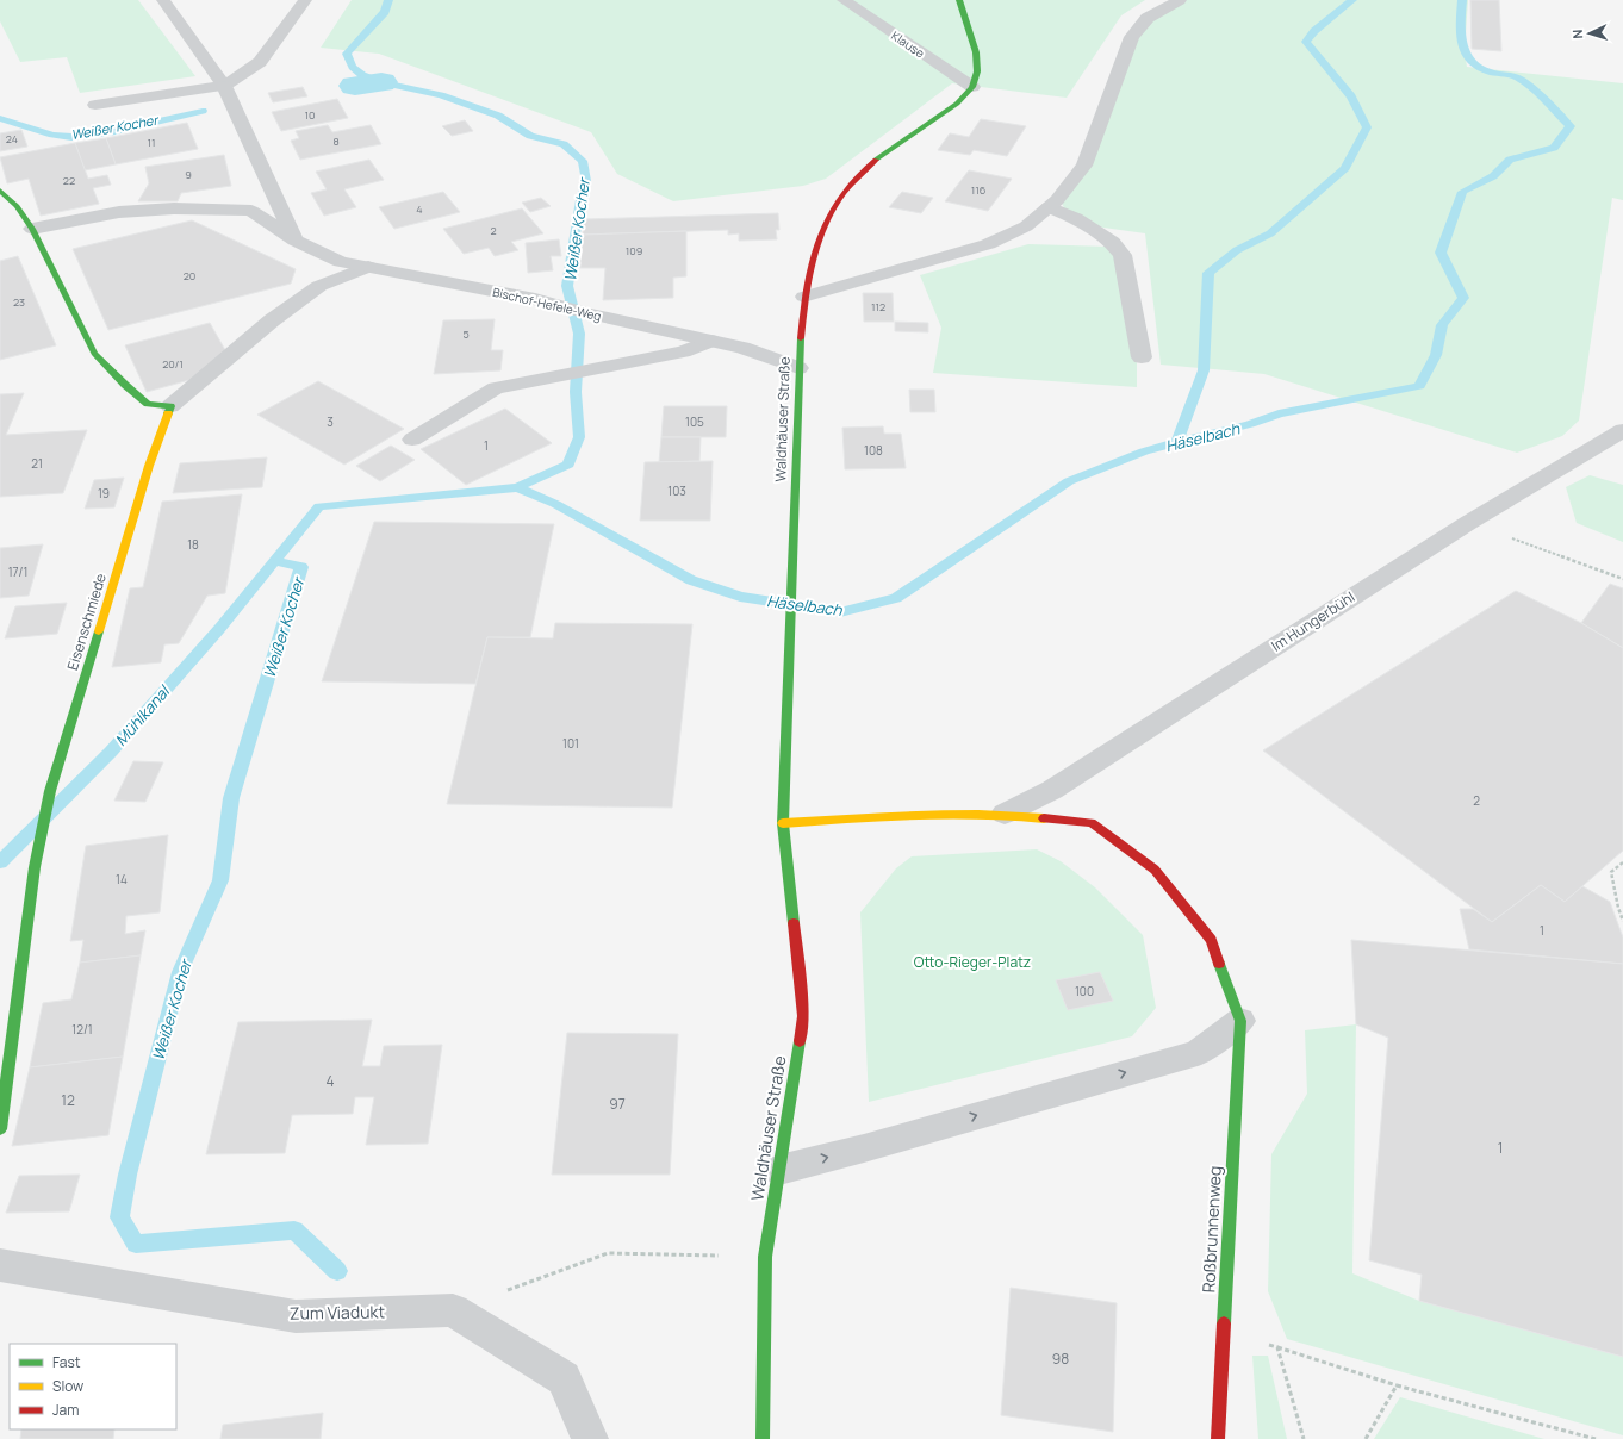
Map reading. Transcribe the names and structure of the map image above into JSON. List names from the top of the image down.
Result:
{
  "streets": {
    "street": [
      "Klause",
      "Bischof-Hefele-Weg",
      "Waldhäuser Straße",
      "Eisenschmiede",
      "Im Hungerbühl",
      "Roßbrunnenweg",
      "Zum Viadukt"
    ]
  },
  "crossings": [
    ["Klause", "Waldhäuser Straße"],
    ["Bischof-Hefele-Weg", "Waldhäuser Straße"]
  ],
  "water": ["Weißer Kocher", "Häselbach", "Mühlkanal"],
  "parks": ["Otto-Rieger-Platz"],
  "house_numbers": [
    "10",
    "24",
    "8",
    "11",
    "9",
    "22",
    "116",
    "4",
    "2",
    "109",
    "20",
    "23",
    "112",
    "5",
    "20/1",
    "3",
    "105",
    "1",
    "108",
    "21",
    "103",
    "19",
    "18",
    "17/1",
    "101",
    "2",
    "14",
    "1",
    "100",
    "12/1",
    "4",
    "12",
    "97",
    "1",
    "98"
  ],
  "legend": ["Fast", "Slow", "Jam"],
  "north": "left"
}
